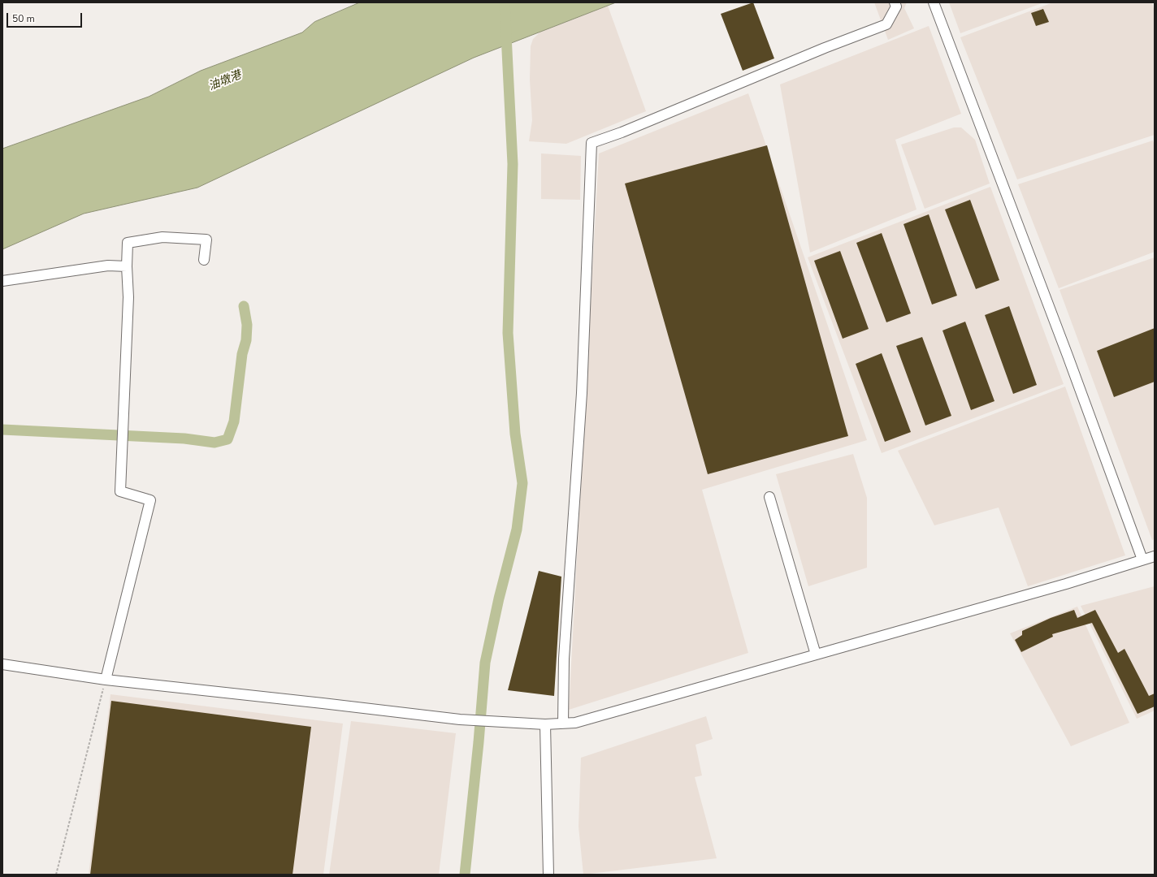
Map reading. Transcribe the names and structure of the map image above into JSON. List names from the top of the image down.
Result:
{
  "water": ["油墩港"],
  "scale_bar": "50 m"
}
